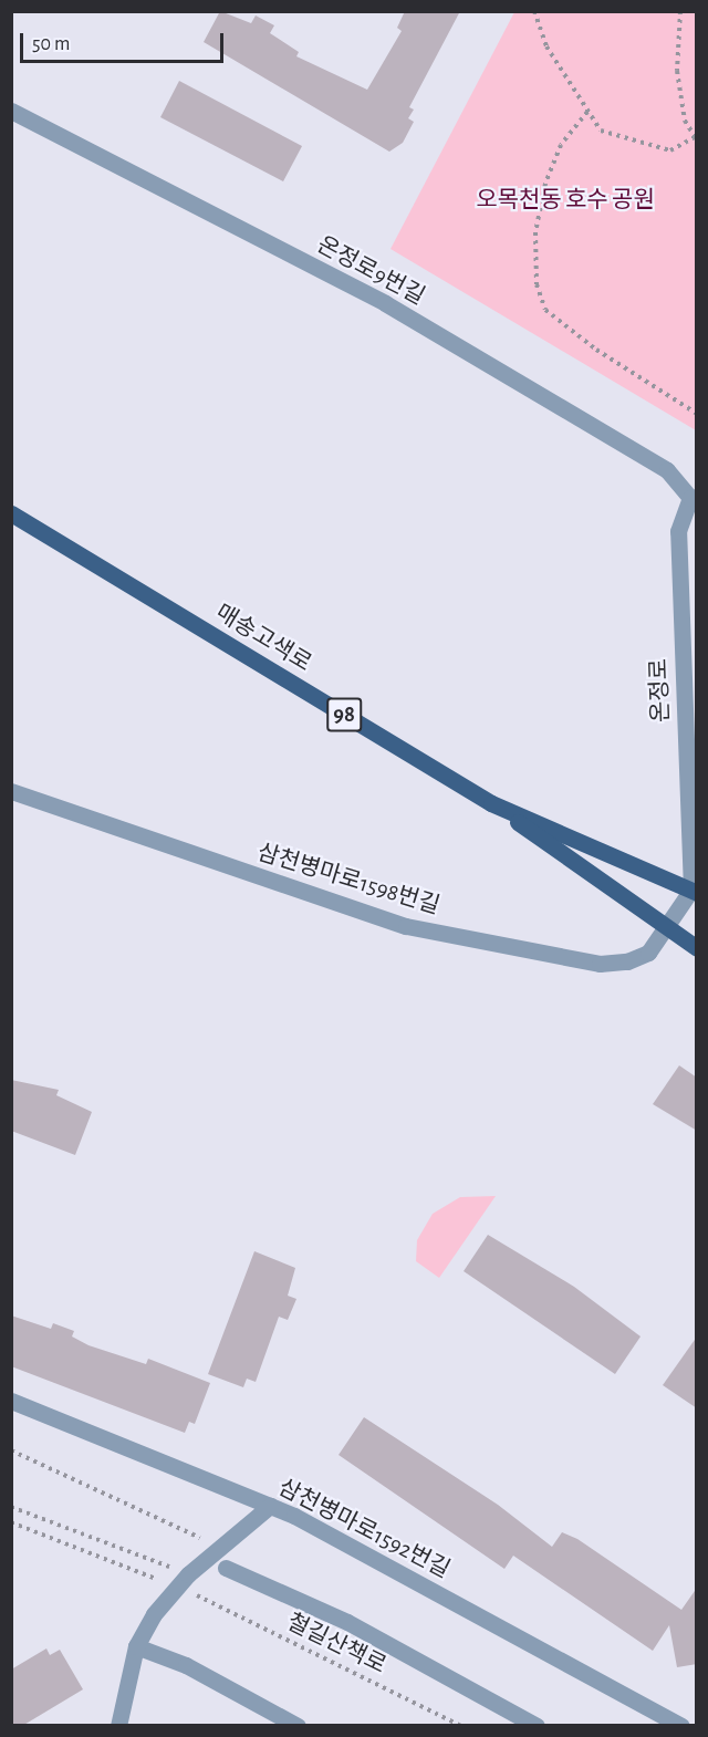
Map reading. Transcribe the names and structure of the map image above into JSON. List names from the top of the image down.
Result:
{
  "streets": {
    "main road": ["매송고색로", "98"],
    "street": [
      "온정로9번길",
      "온정로",
      "삼천병마로1598번길",
      "삼천병마로1592번길"
    ],
    "path": ["철길산책로"]
  },
  "crossings": [
    ["온정로9번길", "온정로"],
    ["매송고색로", "온정로"],
    ["매송고색로", "삼천병마로1598번길"],
    ["온정로", "삼천병마로1598번길"]
  ],
  "parks": ["오목천동 호수 공원"],
  "scale_bar": "50 m"
}
